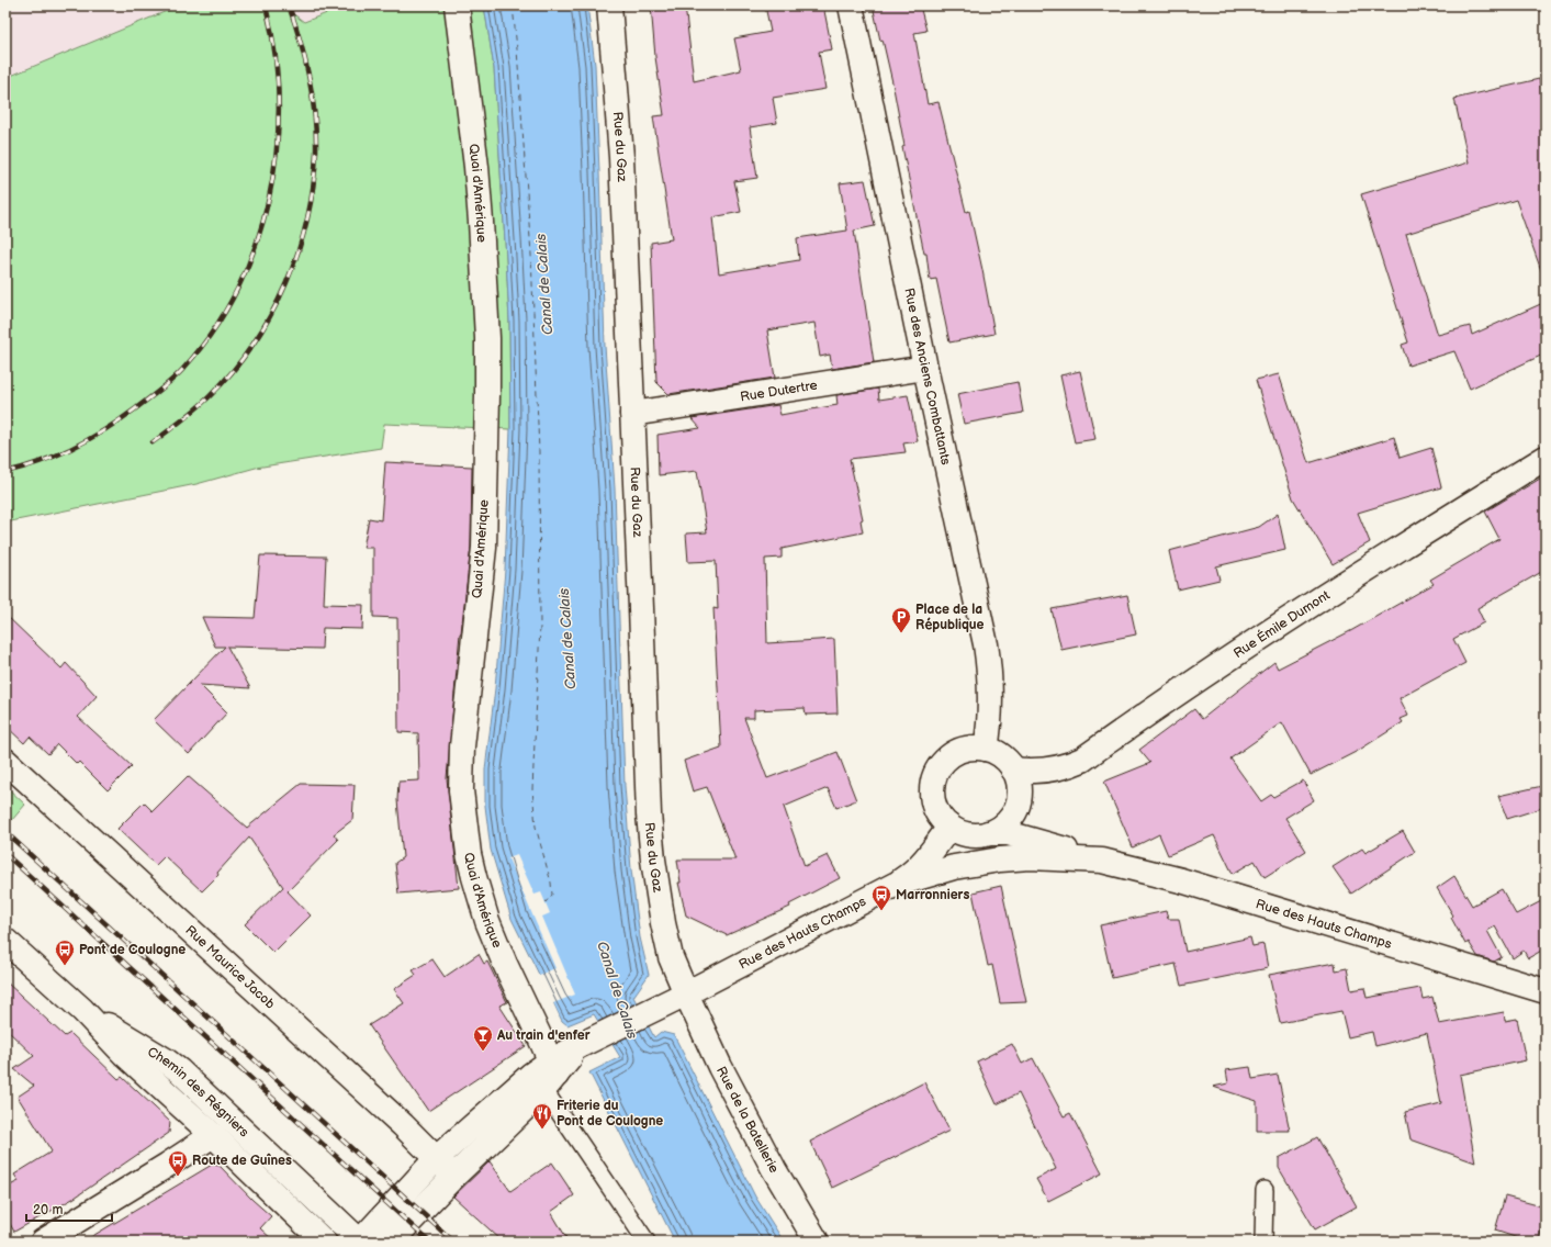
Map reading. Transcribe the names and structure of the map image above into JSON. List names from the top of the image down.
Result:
{
  "streets": {
    "street": [
      "Rue du Gaz",
      "Quai d'Amérique",
      "Rue des Anciens Combattants",
      "Rue Dutertre",
      "Rue Émile Dumont",
      "Rue des Hauts Champs",
      "Rue Maurice Jacob",
      "Chemin des Régniers",
      "Rue de la Batellerie"
    ]
  },
  "crossings": [
    ["Rue du Gaz", "Rue Dutertre"],
    ["Rue du Gaz", "Rue des Hauts Champs"],
    ["Rue du Gaz", "Rue de la Batellerie"],
    ["Quai d'Amérique", "Rue des Hauts Champs"],
    ["Rue des Anciens Combattants", "Rue Dutertre"],
    ["Rue des Anciens Combattants", "Rue Émile Dumont"],
    ["Rue des Anciens Combattants", "Rue des Hauts Champs"],
    ["Rue Émile Dumont", "Rue des Hauts Champs"],
    ["Rue des Hauts Champs", "Rue de la Batellerie"]
  ],
  "water": ["Canal de Calais"],
  "places": {
    "parking": ["Place de la République"],
    "bus stop": ["Marronniers", "Pont de Coulogne", "Route de Guînes"],
    "bar": ["Au train d'enfer"],
    "restaurant": ["Friterie du Pont de Coulogne"]
  },
  "scale_bar": "20 m"
}
